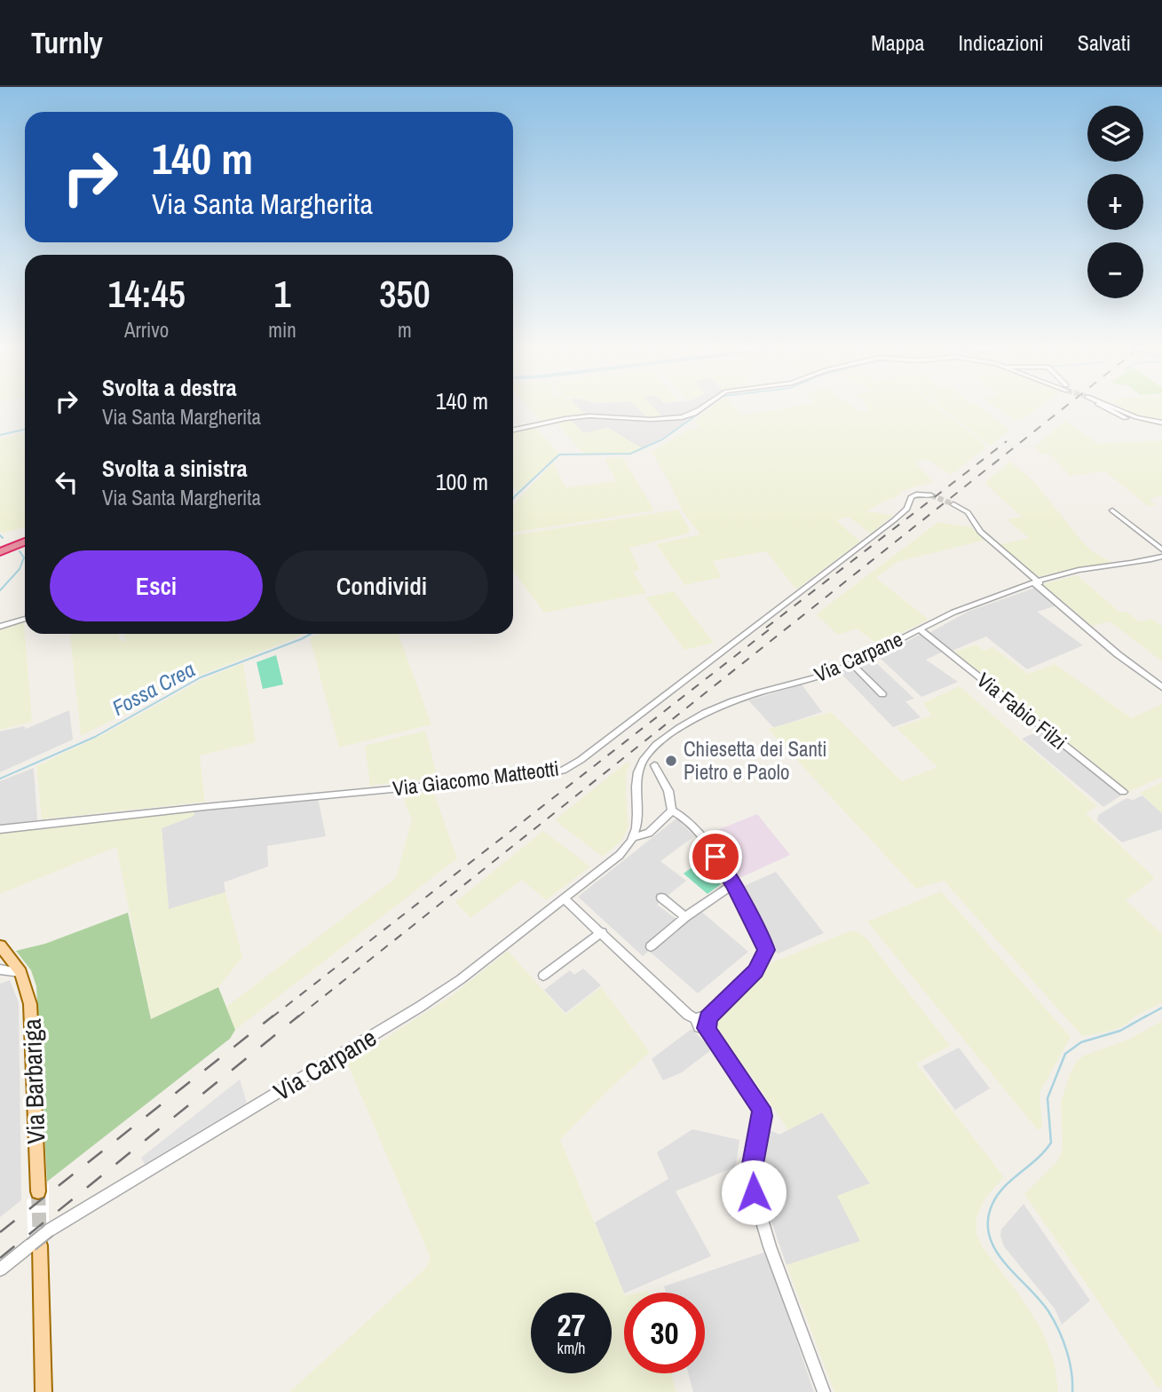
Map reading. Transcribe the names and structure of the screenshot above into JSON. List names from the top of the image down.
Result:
{
  "streets": {
    "main road": ["Via Barbariga"],
    "street": ["Via Carpane", "Via Fabio Filzi", "Via Giacomo Matteotti"]
  },
  "crossings": [
    ["Via Carpane", "Via Fabio Filzi"]
  ],
  "water": ["Fossa Crea"],
  "places": ["Chiesetta dei Santi Pietro e Paolo"],
  "page": {
    "header": "Turnly",
    "nav": ["Mappa", "Indicazioni", "Salvati"],
    "map_buttons": ["+", "−"],
    "turn": ["140 m", "Via Santa Margherita"],
    "eta": [
      "14:45",
      "Arrivo",
      "1",
      "min",
      "350",
      "m"
    ],
    "list": [
      {
        "name": "Svolta a destra",
        "note": "Via Santa Margherita",
        "value": "140 m"
      },
      {
        "name": "Svolta a sinistra",
        "note": "Via Santa Margherita",
        "value": "100 m"
      }
    ],
    "buttons": ["Esci", "Condividi"],
    "speed": "27 km/h",
    "limit": "30"
  }
}
